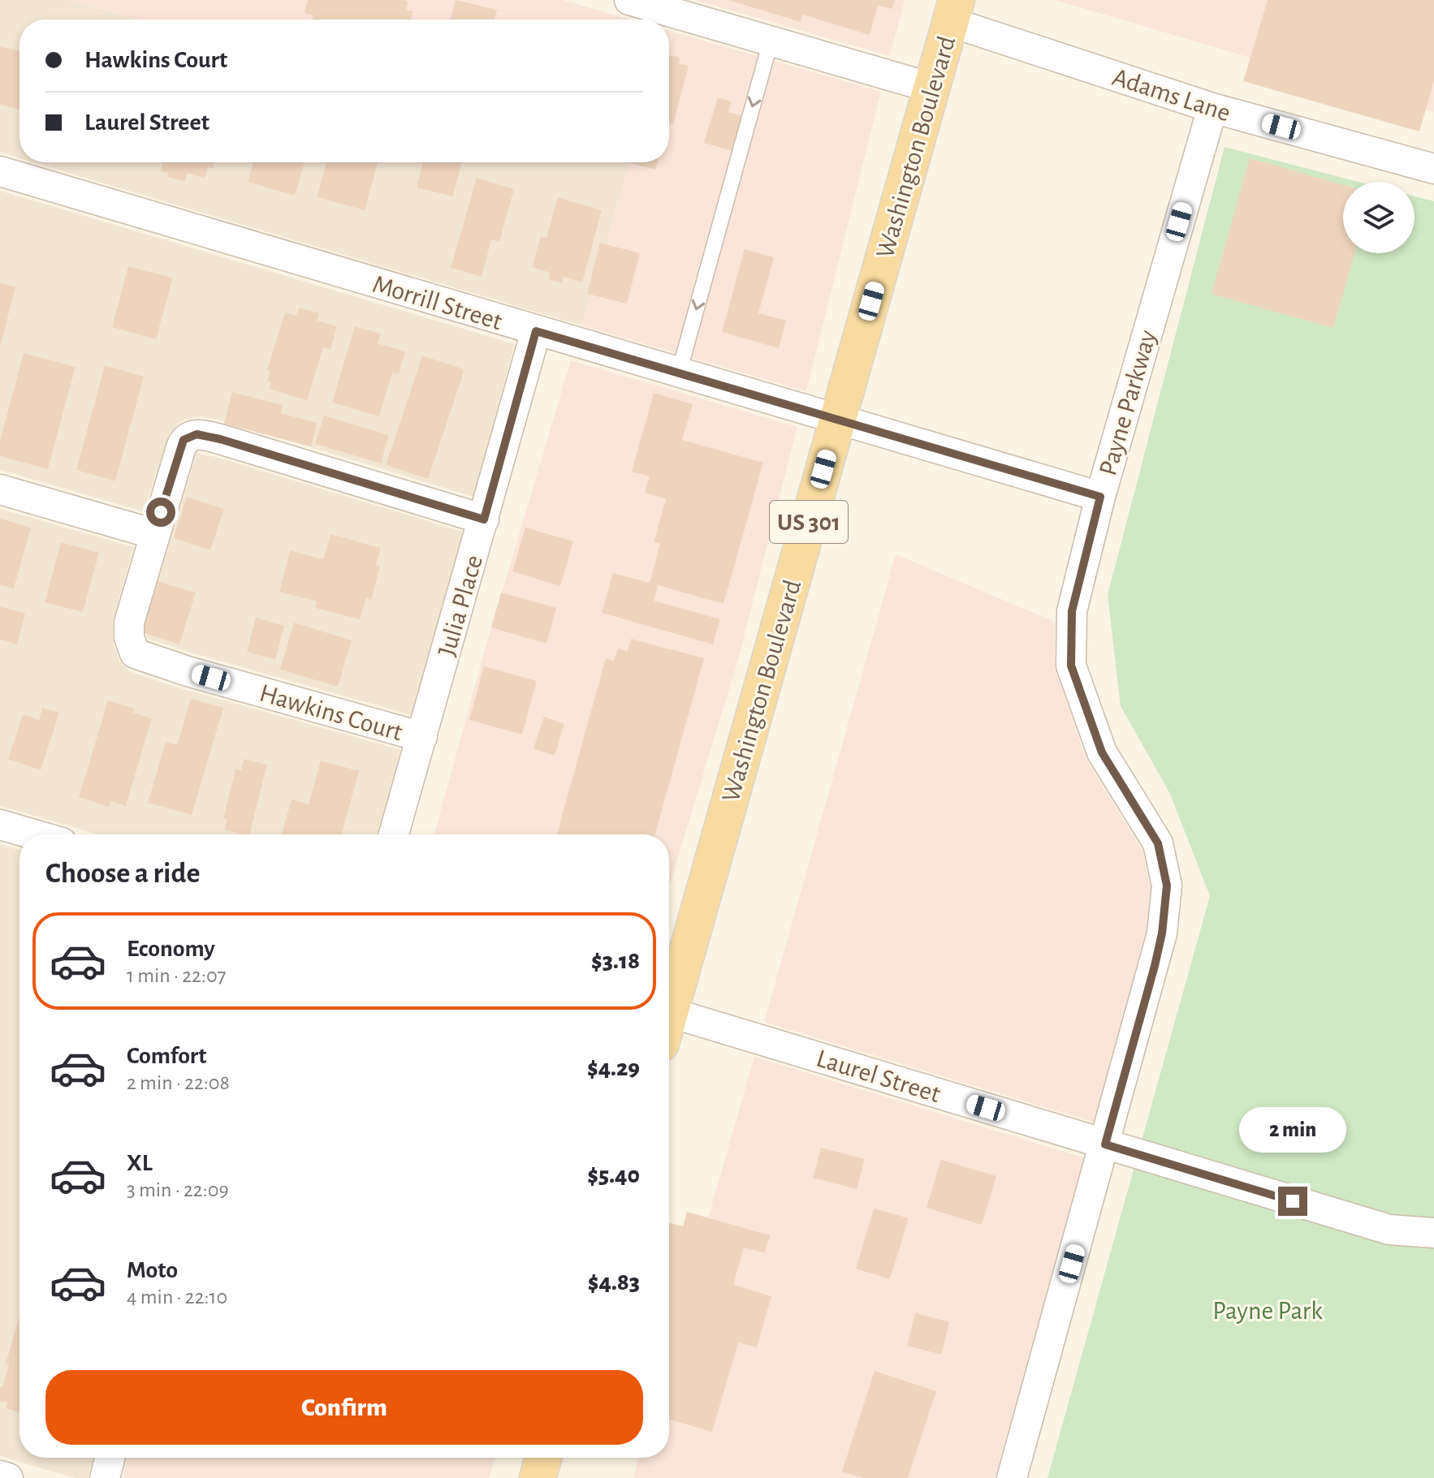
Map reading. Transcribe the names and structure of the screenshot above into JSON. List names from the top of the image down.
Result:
{
  "streets": {
    "main road": ["Washington Boulevard", "US 301"],
    "street": [
      "Adams Lane",
      "Morrill Street",
      "Payne Parkway",
      "Julia Place",
      "Hawkins Court",
      "Laurel Street"
    ]
  },
  "crossings": [
    ["Adams Lane", "Washington Boulevard"],
    ["Adams Lane", "Payne Parkway"],
    ["Washington Boulevard", "Morrill Street"],
    ["Morrill Street", "Payne Parkway"],
    ["Morrill Street", "Julia Place"],
    ["Payne Parkway", "Laurel Street"],
    ["Julia Place", "Hawkins Court"]
  ],
  "parks": ["Payne Park"],
  "page": {
    "banner": ["Hawkins Court", "Laurel Street"],
    "heading": "Choose a ride",
    "list": [
      {
        "name": "Economy",
        "note": "1 min · 22:07",
        "value": "$3.18"
      },
      {
        "name": "Comfort",
        "note": "2 min · 22:08",
        "value": "$4.29"
      },
      {
        "name": "XL",
        "note": "3 min · 22:09",
        "value": "$5.40"
      },
      {
        "name": "Moto",
        "note": "4 min · 22:10",
        "value": "$4.83"
      }
    ],
    "bubble": "2 min",
    "buttons": "Confirm"
  }
}
